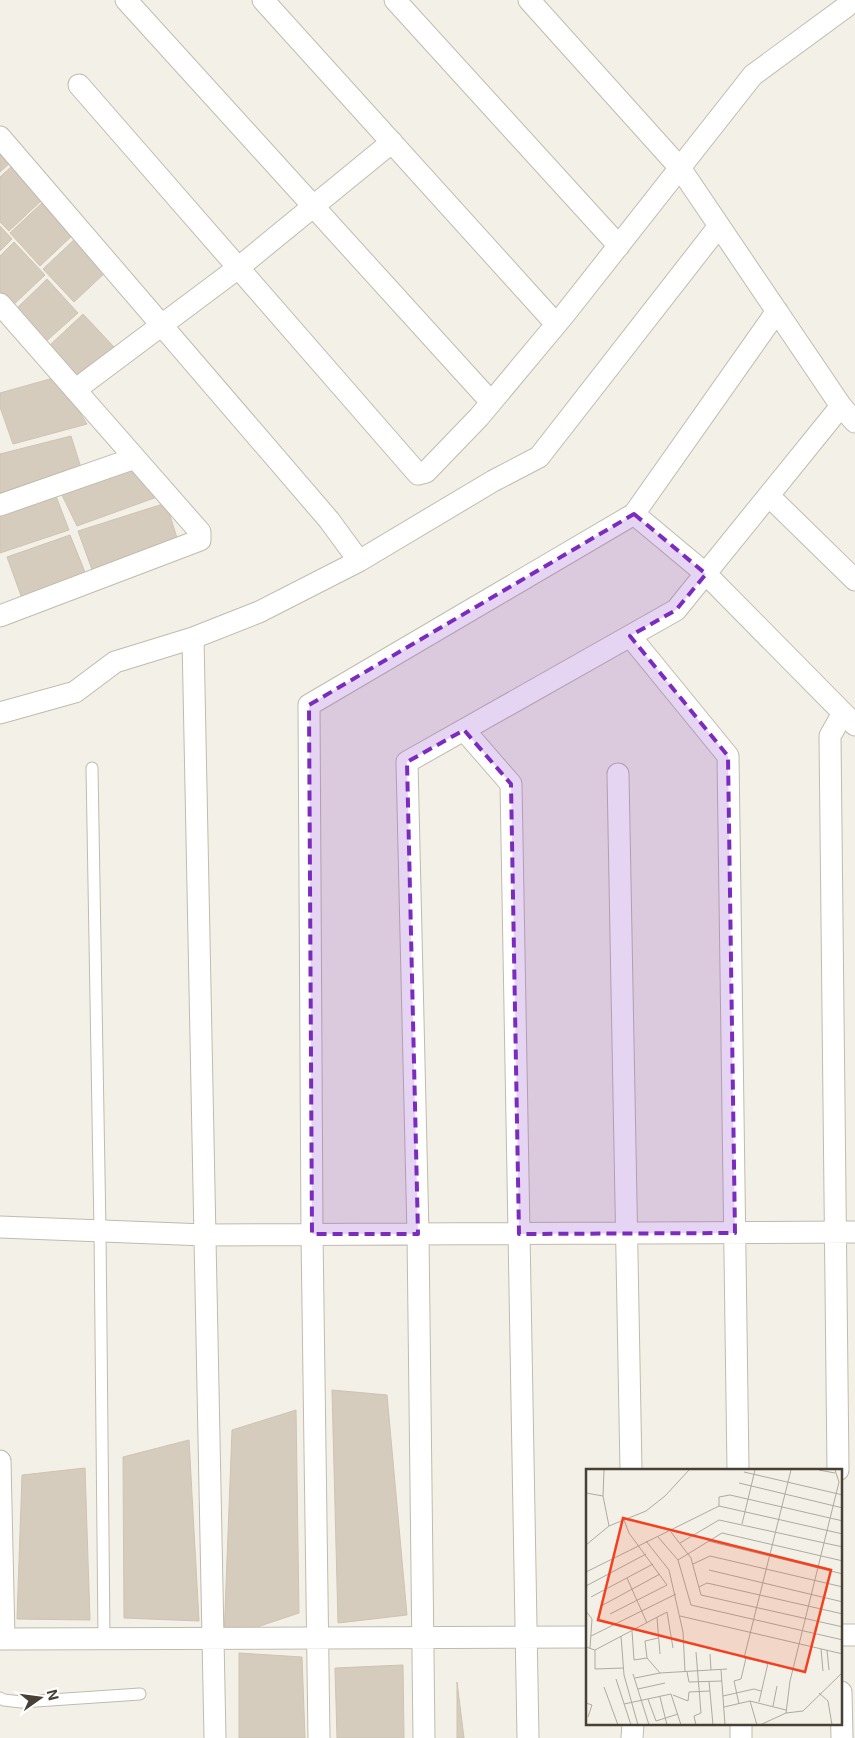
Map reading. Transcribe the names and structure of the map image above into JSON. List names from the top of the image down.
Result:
{
  "north": "right"
}
